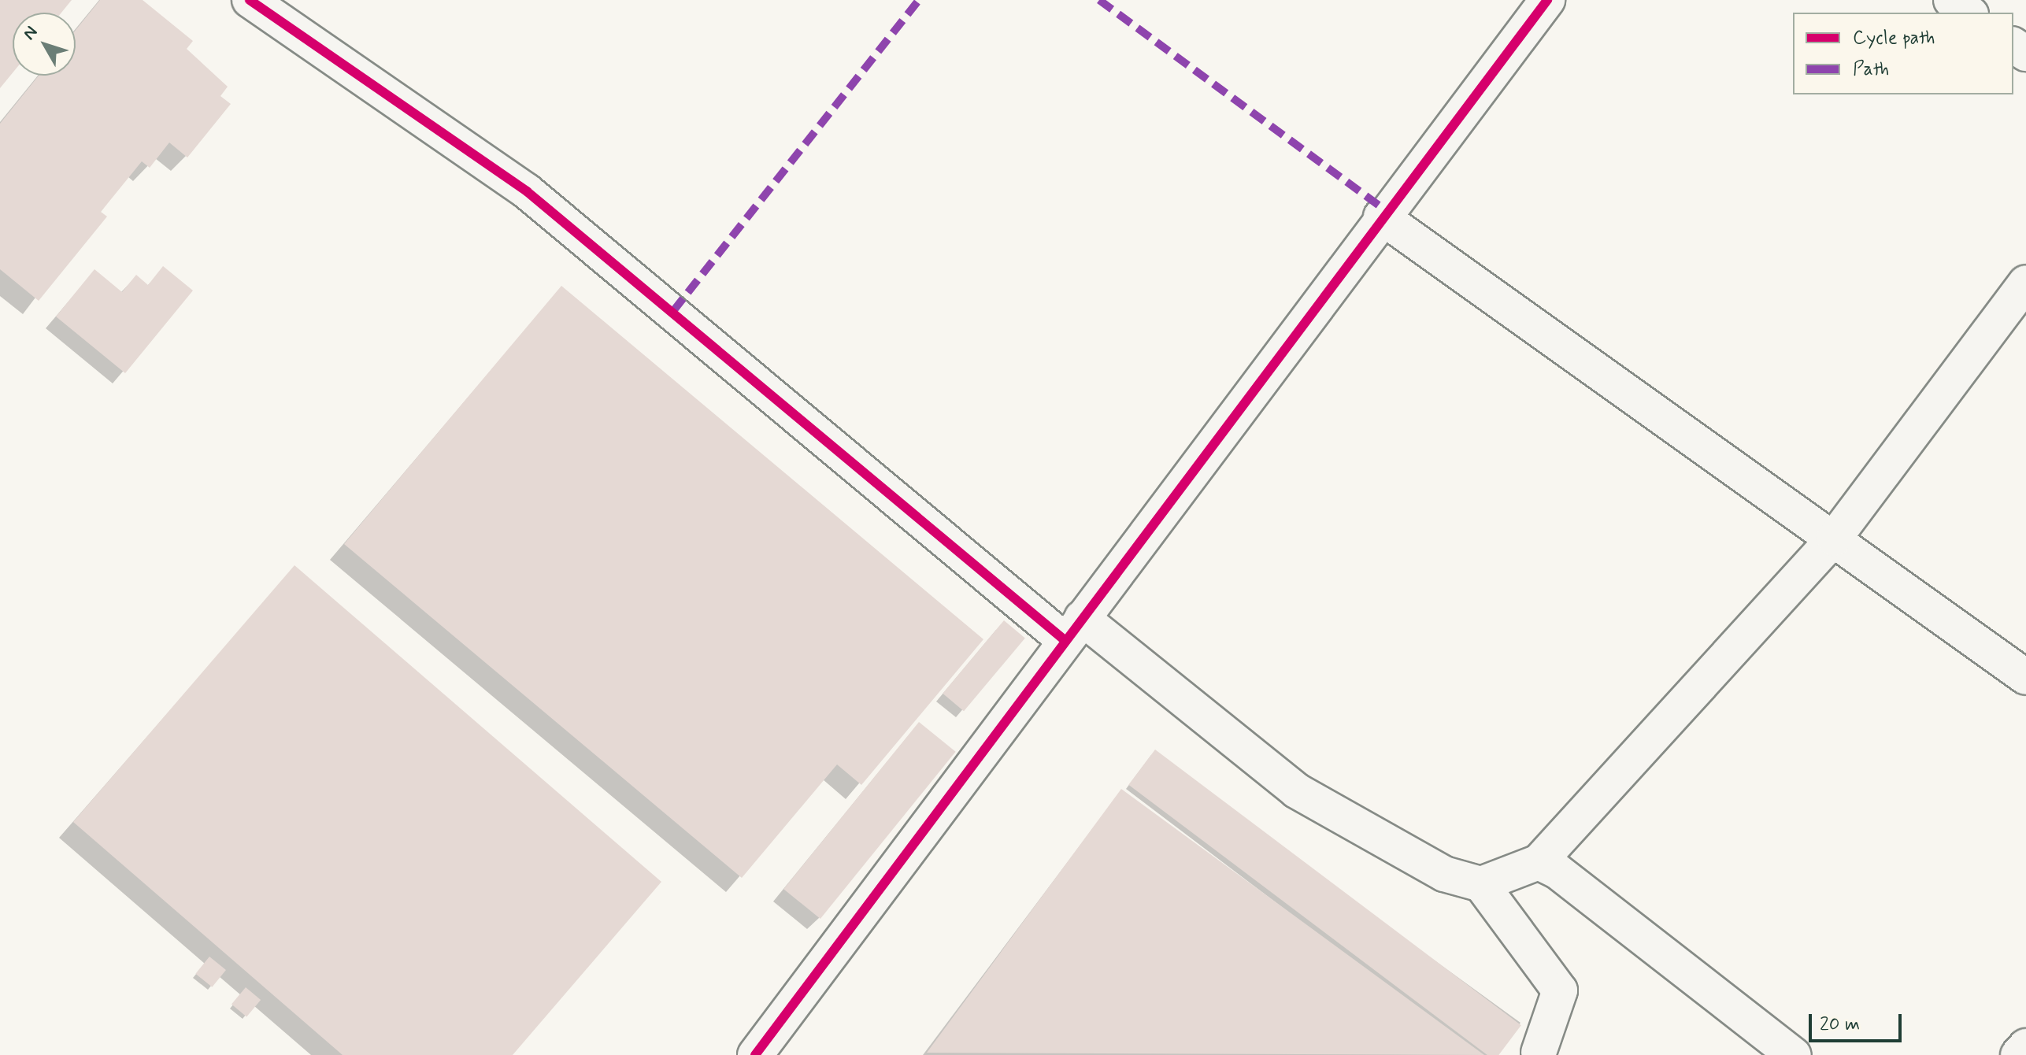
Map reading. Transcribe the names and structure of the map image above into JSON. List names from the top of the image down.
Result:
{
  "legend": ["Cycle path", "Path"],
  "scale_bar": "20 m",
  "north": "top left"
}
